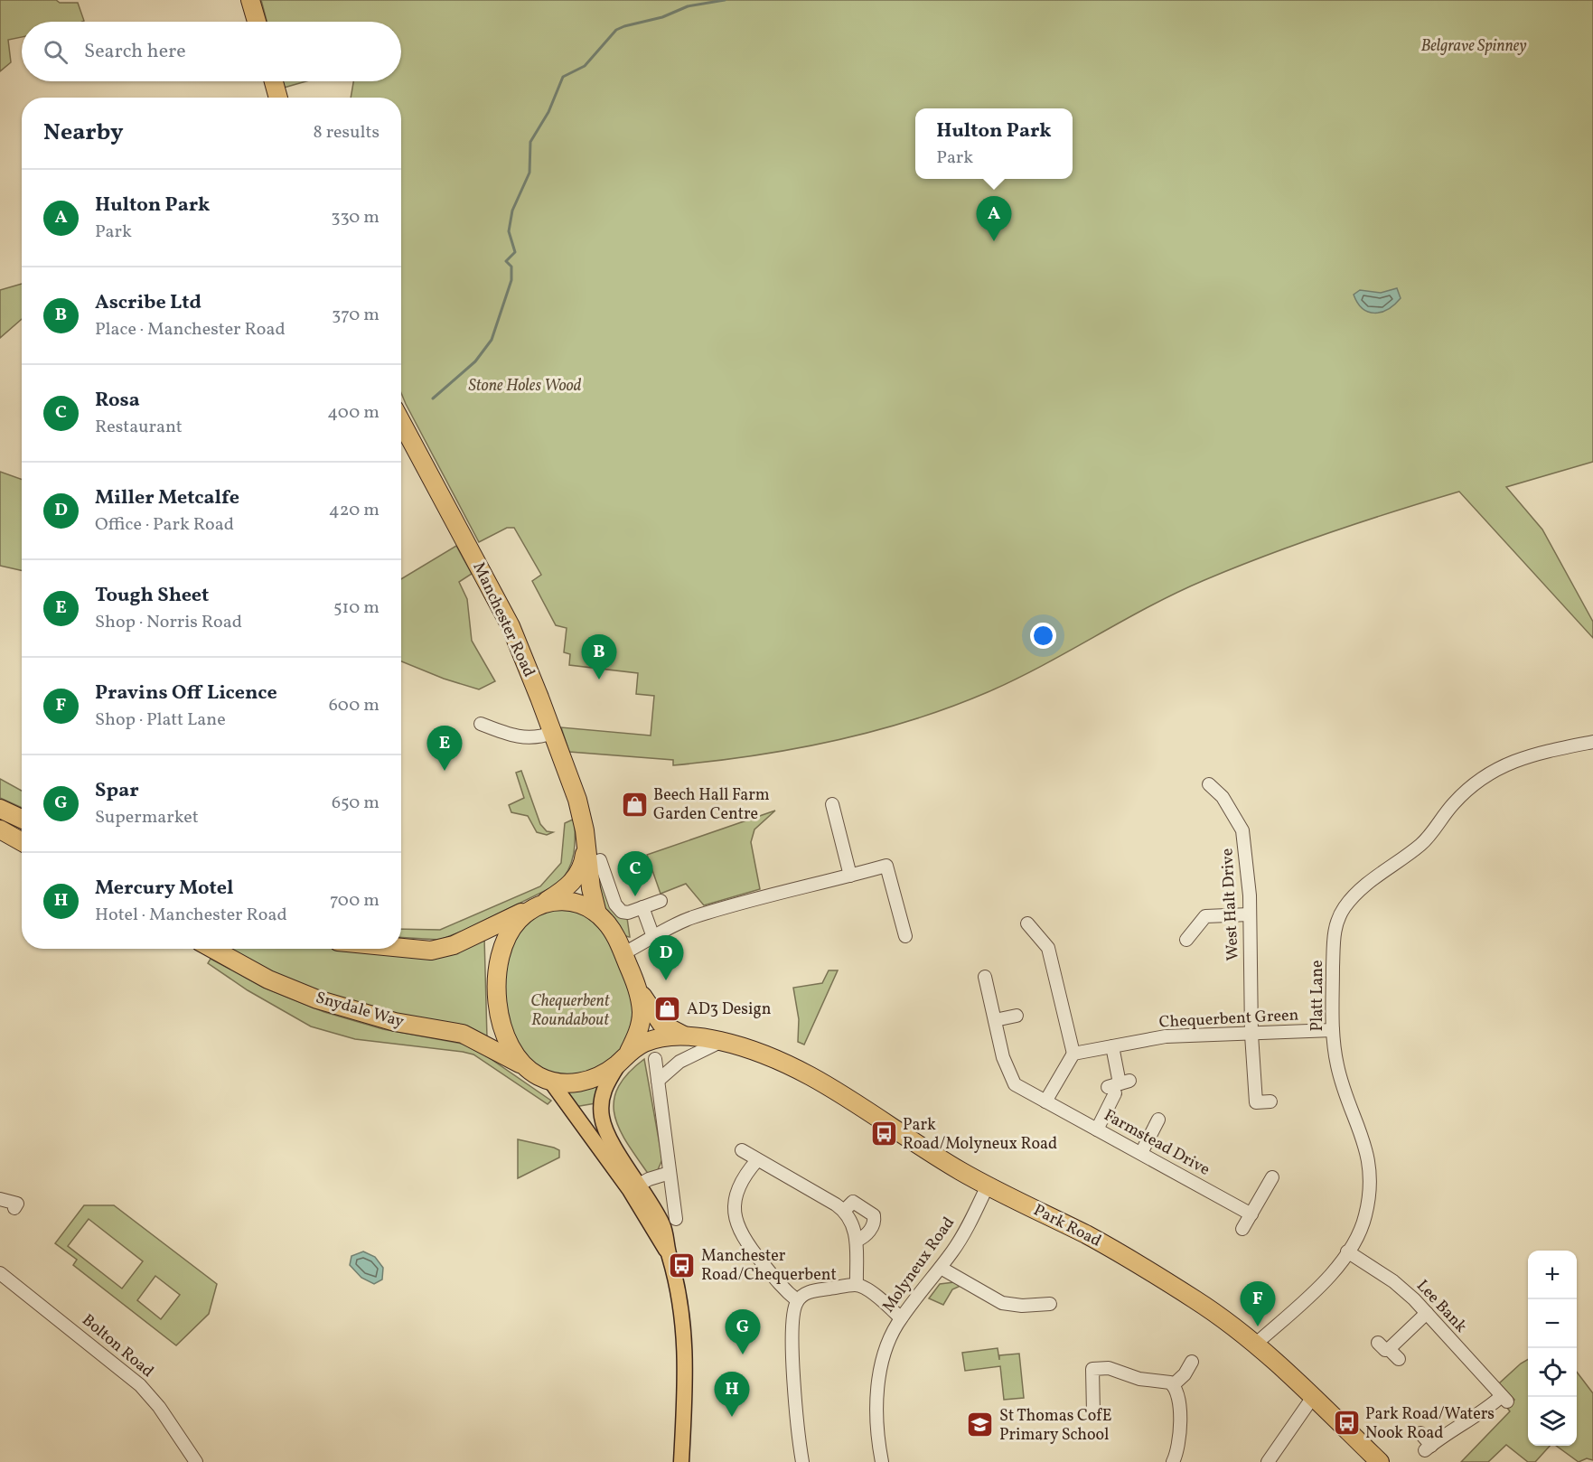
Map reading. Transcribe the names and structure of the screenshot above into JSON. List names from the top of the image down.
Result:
{
  "streets": {
    "highway": ["Manchester Road", "Snydale Way", "Park Road"],
    "street": [
      "West Halt Drive",
      "Platt Lane",
      "Chequerbent Green",
      "Farmstead Drive",
      "Molyneux Road",
      "Lee Bank",
      "Bolton Road"
    ]
  },
  "crossings": [
    ["Manchester Road", "Snydale Way"],
    ["Manchester Road", "Park Road"],
    ["West Halt Drive", "Chequerbent Green"],
    ["Platt Lane", "Chequerbent Green"],
    ["Platt Lane", "Park Road"],
    ["Platt Lane", "Lee Bank"],
    ["Snydale Way", "Park Road"],
    ["Park Road", "Molyneux Road"]
  ],
  "parks": ["Belgrave Spinney", "Stone Holes Wood", "Chequerbent Roundabout"],
  "places": {
    "shop": ["Beech Hall Farm Garden Centre", "AD3 Design"],
    "bus stop": ["Park Road/Molyneux Road", "Manchester Road/Chequerbent", "Park Road/Waters Nook Road"],
    "school or university": ["St Thomas CofE Primary School"]
  },
  "page": {
    "search": "Search here",
    "heading": ["Nearby", "8 results"],
    "popup": ["Hulton Park", "Park"],
    "list": [
      {
        "mark": "A",
        "name": "Hulton Park",
        "note": "Park",
        "value": "330 m"
      },
      {
        "mark": "B",
        "name": "Ascribe Ltd",
        "note": "Place · Manchester Road",
        "value": "370 m"
      },
      {
        "mark": "C",
        "name": "Rosa",
        "note": "Restaurant",
        "value": "400 m"
      },
      {
        "mark": "D",
        "name": "Miller Metcalfe",
        "note": "Office · Park Road",
        "value": "420 m"
      },
      {
        "mark": "E",
        "name": "Tough Sheet",
        "note": "Shop · Norris Road",
        "value": "510 m"
      },
      {
        "mark": "F",
        "name": "Pravins Off Licence",
        "note": "Shop · Platt Lane",
        "value": "600 m"
      },
      {
        "mark": "G",
        "name": "Spar",
        "note": "Supermarket",
        "value": "650 m"
      },
      {
        "mark": "H",
        "name": "Mercury Motel",
        "note": "Hotel · Manchester Road",
        "value": "700 m"
      }
    ],
    "pins": [
      "A",
      "B",
      "E",
      "C",
      "D",
      "F",
      "G",
      "H"
    ],
    "map_buttons": ["+", "−"]
  }
}
